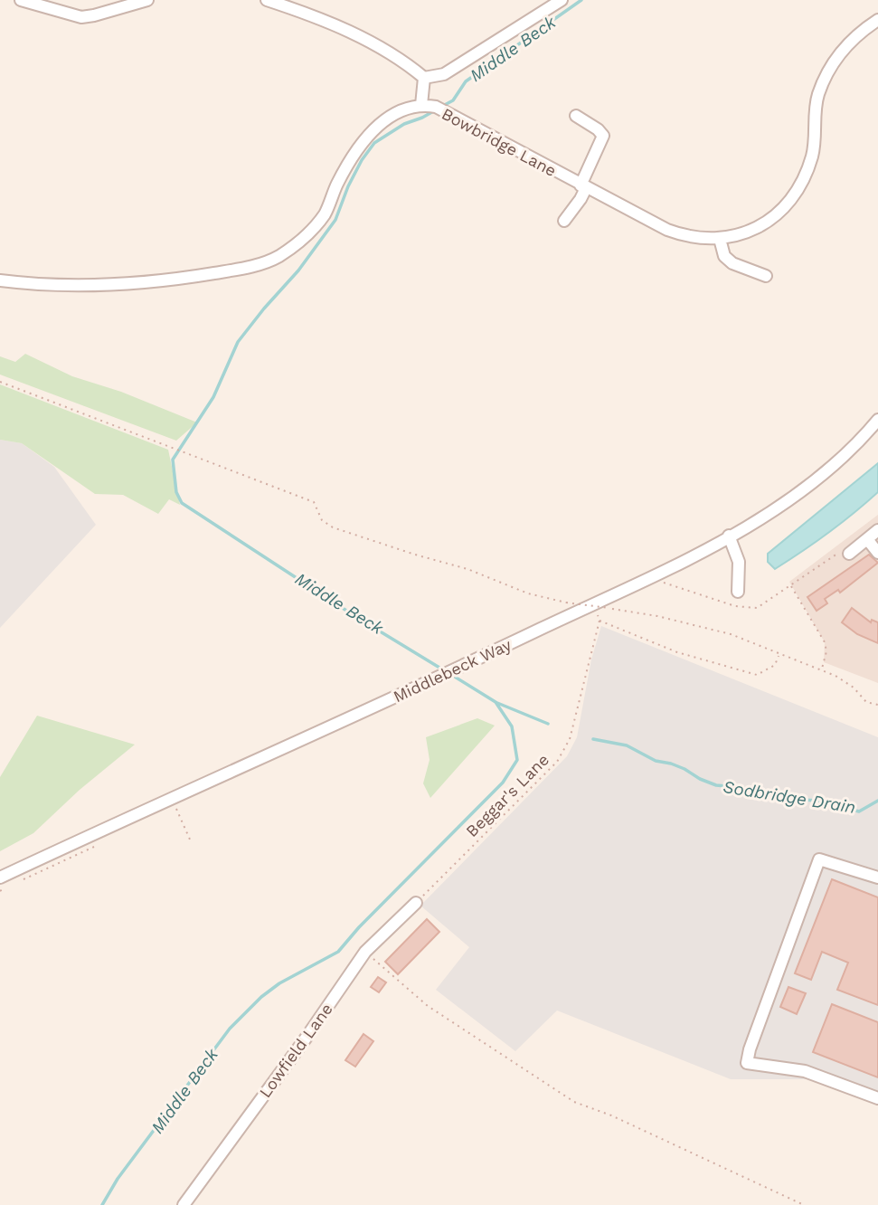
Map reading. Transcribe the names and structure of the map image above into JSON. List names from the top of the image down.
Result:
{
  "streets": {
    "street": ["Bowbridge Lane", "Middlebeck Way", "Lowfield Lane"],
    "path": ["Beggar's Lane"]
  },
  "crossings": [
    ["Beggar's Lane", "Lowfield Lane"]
  ],
  "water": ["Middle Beck", "Sodbridge Drain"]
}
